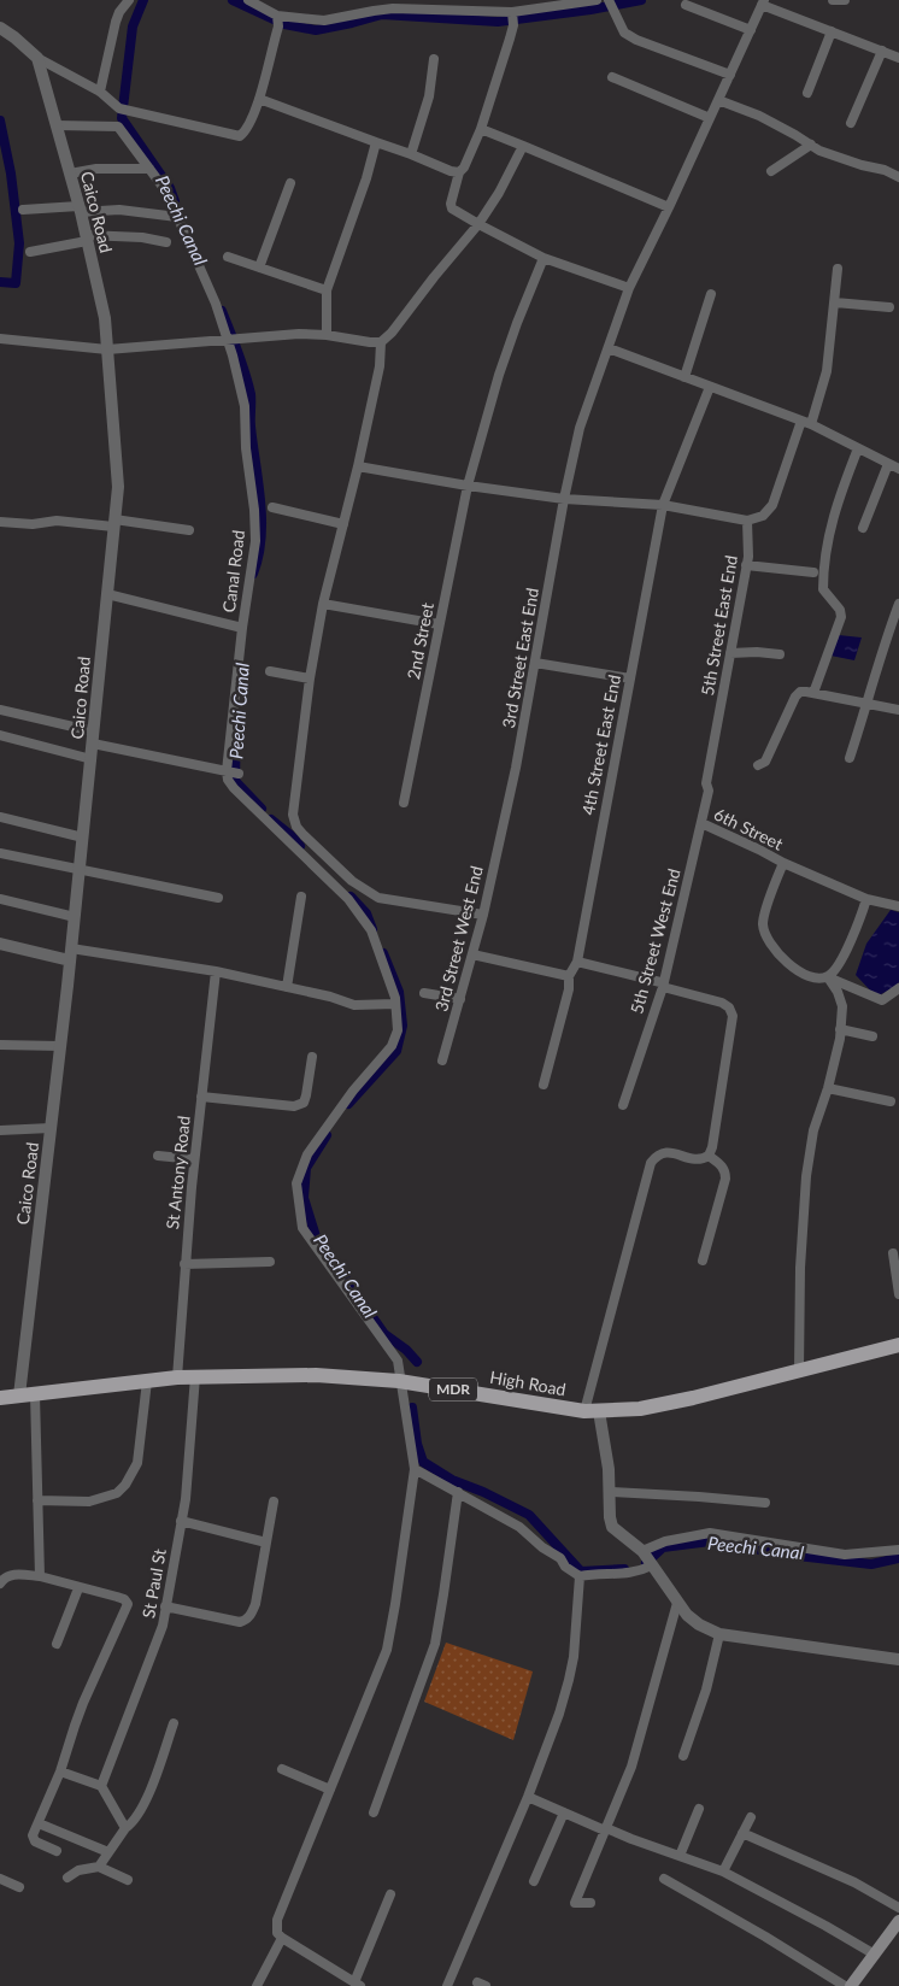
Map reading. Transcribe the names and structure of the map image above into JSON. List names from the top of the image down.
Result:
{
  "streets": {
    "main road": ["High Road", "MDR"],
    "street": [
      "Caico Road",
      "Canal Road",
      "5th Street East End",
      "2nd Street",
      "3rd Street East End",
      "4th Street East End",
      "6th Street",
      "3rd Street West End",
      "5th Street West End",
      "St Antony Road",
      "St Paul St"
    ]
  },
  "crossings": [
    ["Caico Road", "High Road"],
    ["5th Street East End", "5th Street West End"],
    ["3rd Street East End", "3rd Street West End"],
    ["6th Street", "5th Street West End"],
    ["St Antony Road", "High Road"],
    ["High Road", "St Paul St"]
  ],
  "water": ["Peechi Canal"]
}
